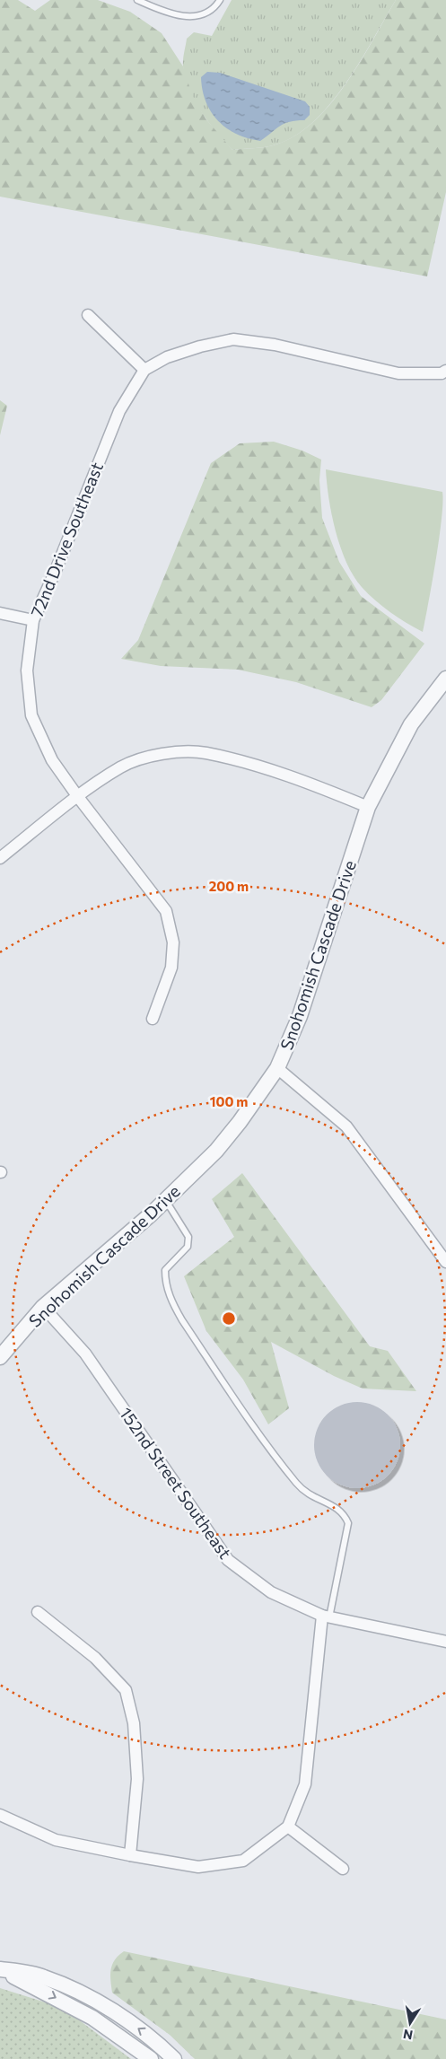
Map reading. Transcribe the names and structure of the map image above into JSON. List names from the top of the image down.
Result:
{
  "streets": {
    "street": ["72nd Drive Southeast", "Snohomish Cascade Drive", "152nd Street Southeast"]
  },
  "crossings": [
    ["Snohomish Cascade Drive", "152nd Street Southeast"]
  ],
  "north": "bottom",
  "rings": ["200 m", "100 m"]
}
